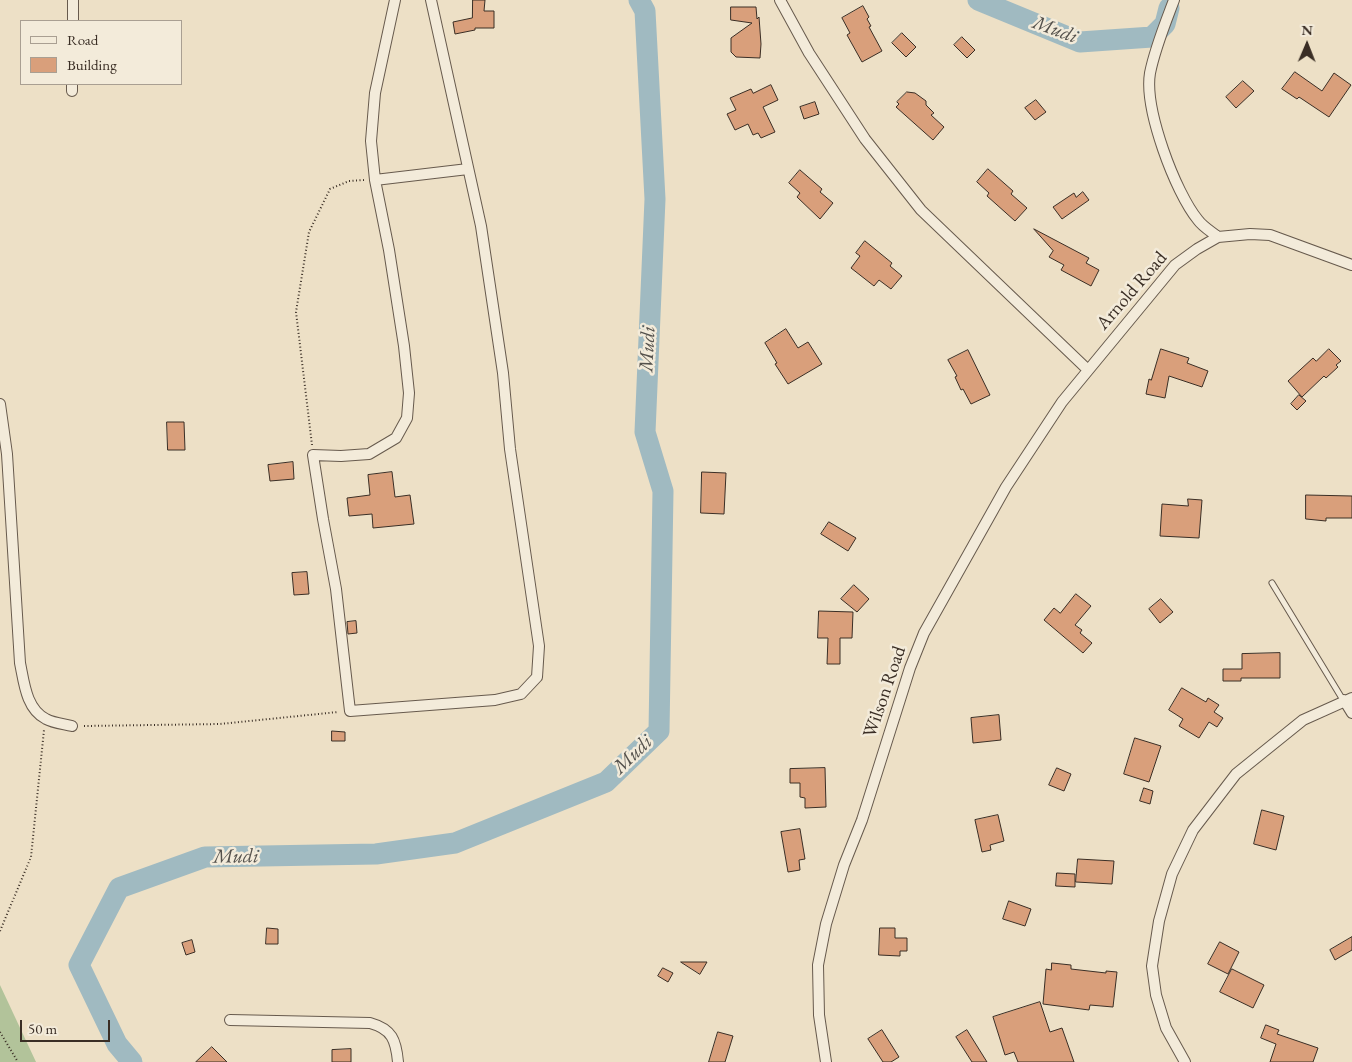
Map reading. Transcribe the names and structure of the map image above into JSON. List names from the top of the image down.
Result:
{
  "streets": {
    "street": ["Arnold Road", "Wilson Road"]
  },
  "crossings": [
    ["Arnold Road", "Wilson Road"]
  ],
  "water": ["Mudi"],
  "legend": ["Road", "Building"],
  "scale_bar": "50 m",
  "north": "top"
}
